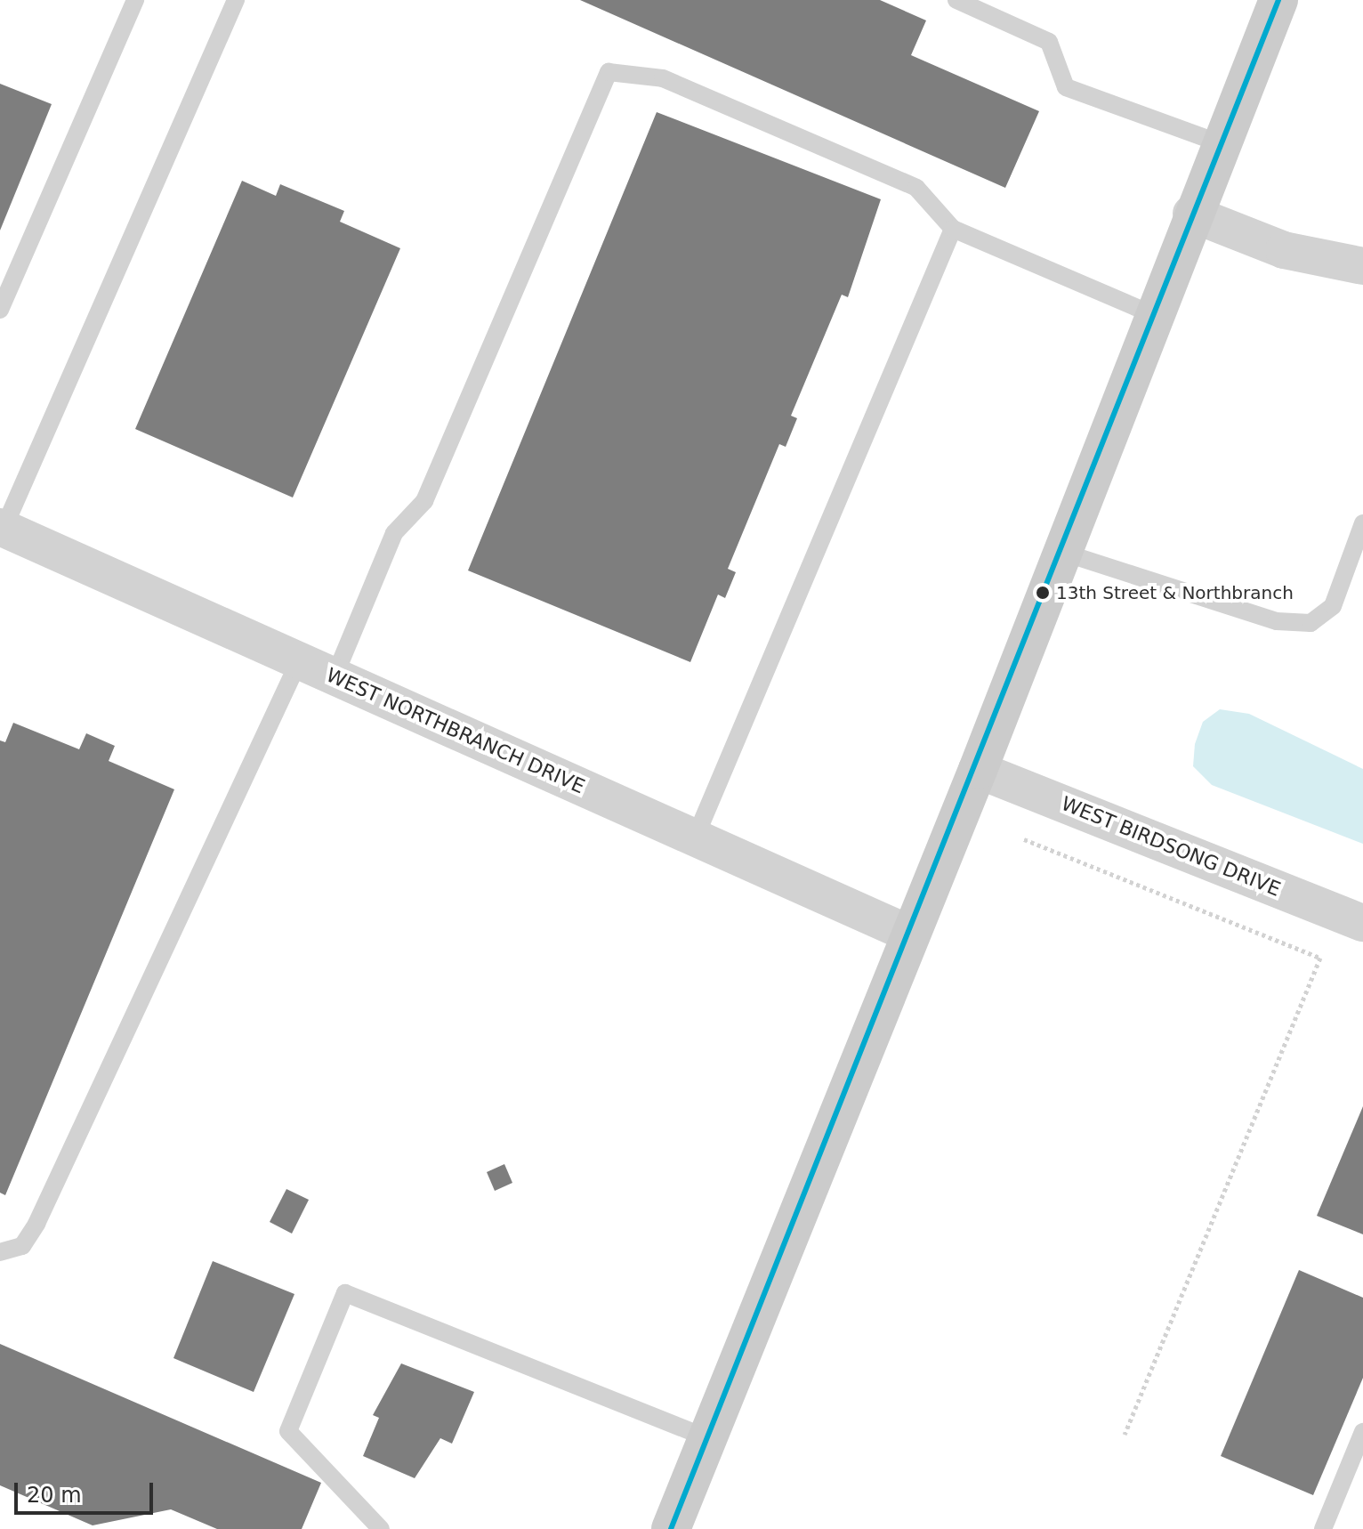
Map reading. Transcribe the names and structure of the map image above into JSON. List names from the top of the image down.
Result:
{
  "streets": {
    "street": ["WEST NORTHBRANCH DRIVE", "WEST BIRDSONG DRIVE"]
  },
  "places": ["13th Street & Northbranch"],
  "scale_bar": "20 m"
}
